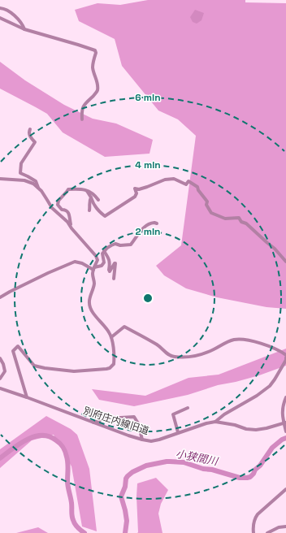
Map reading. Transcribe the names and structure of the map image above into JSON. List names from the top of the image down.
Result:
{
  "streets": {
    "street": ["別府庄内線旧道"]
  },
  "water": ["小狭間川"],
  "rings": ["6 min", "4 min", "2 min"]
}
